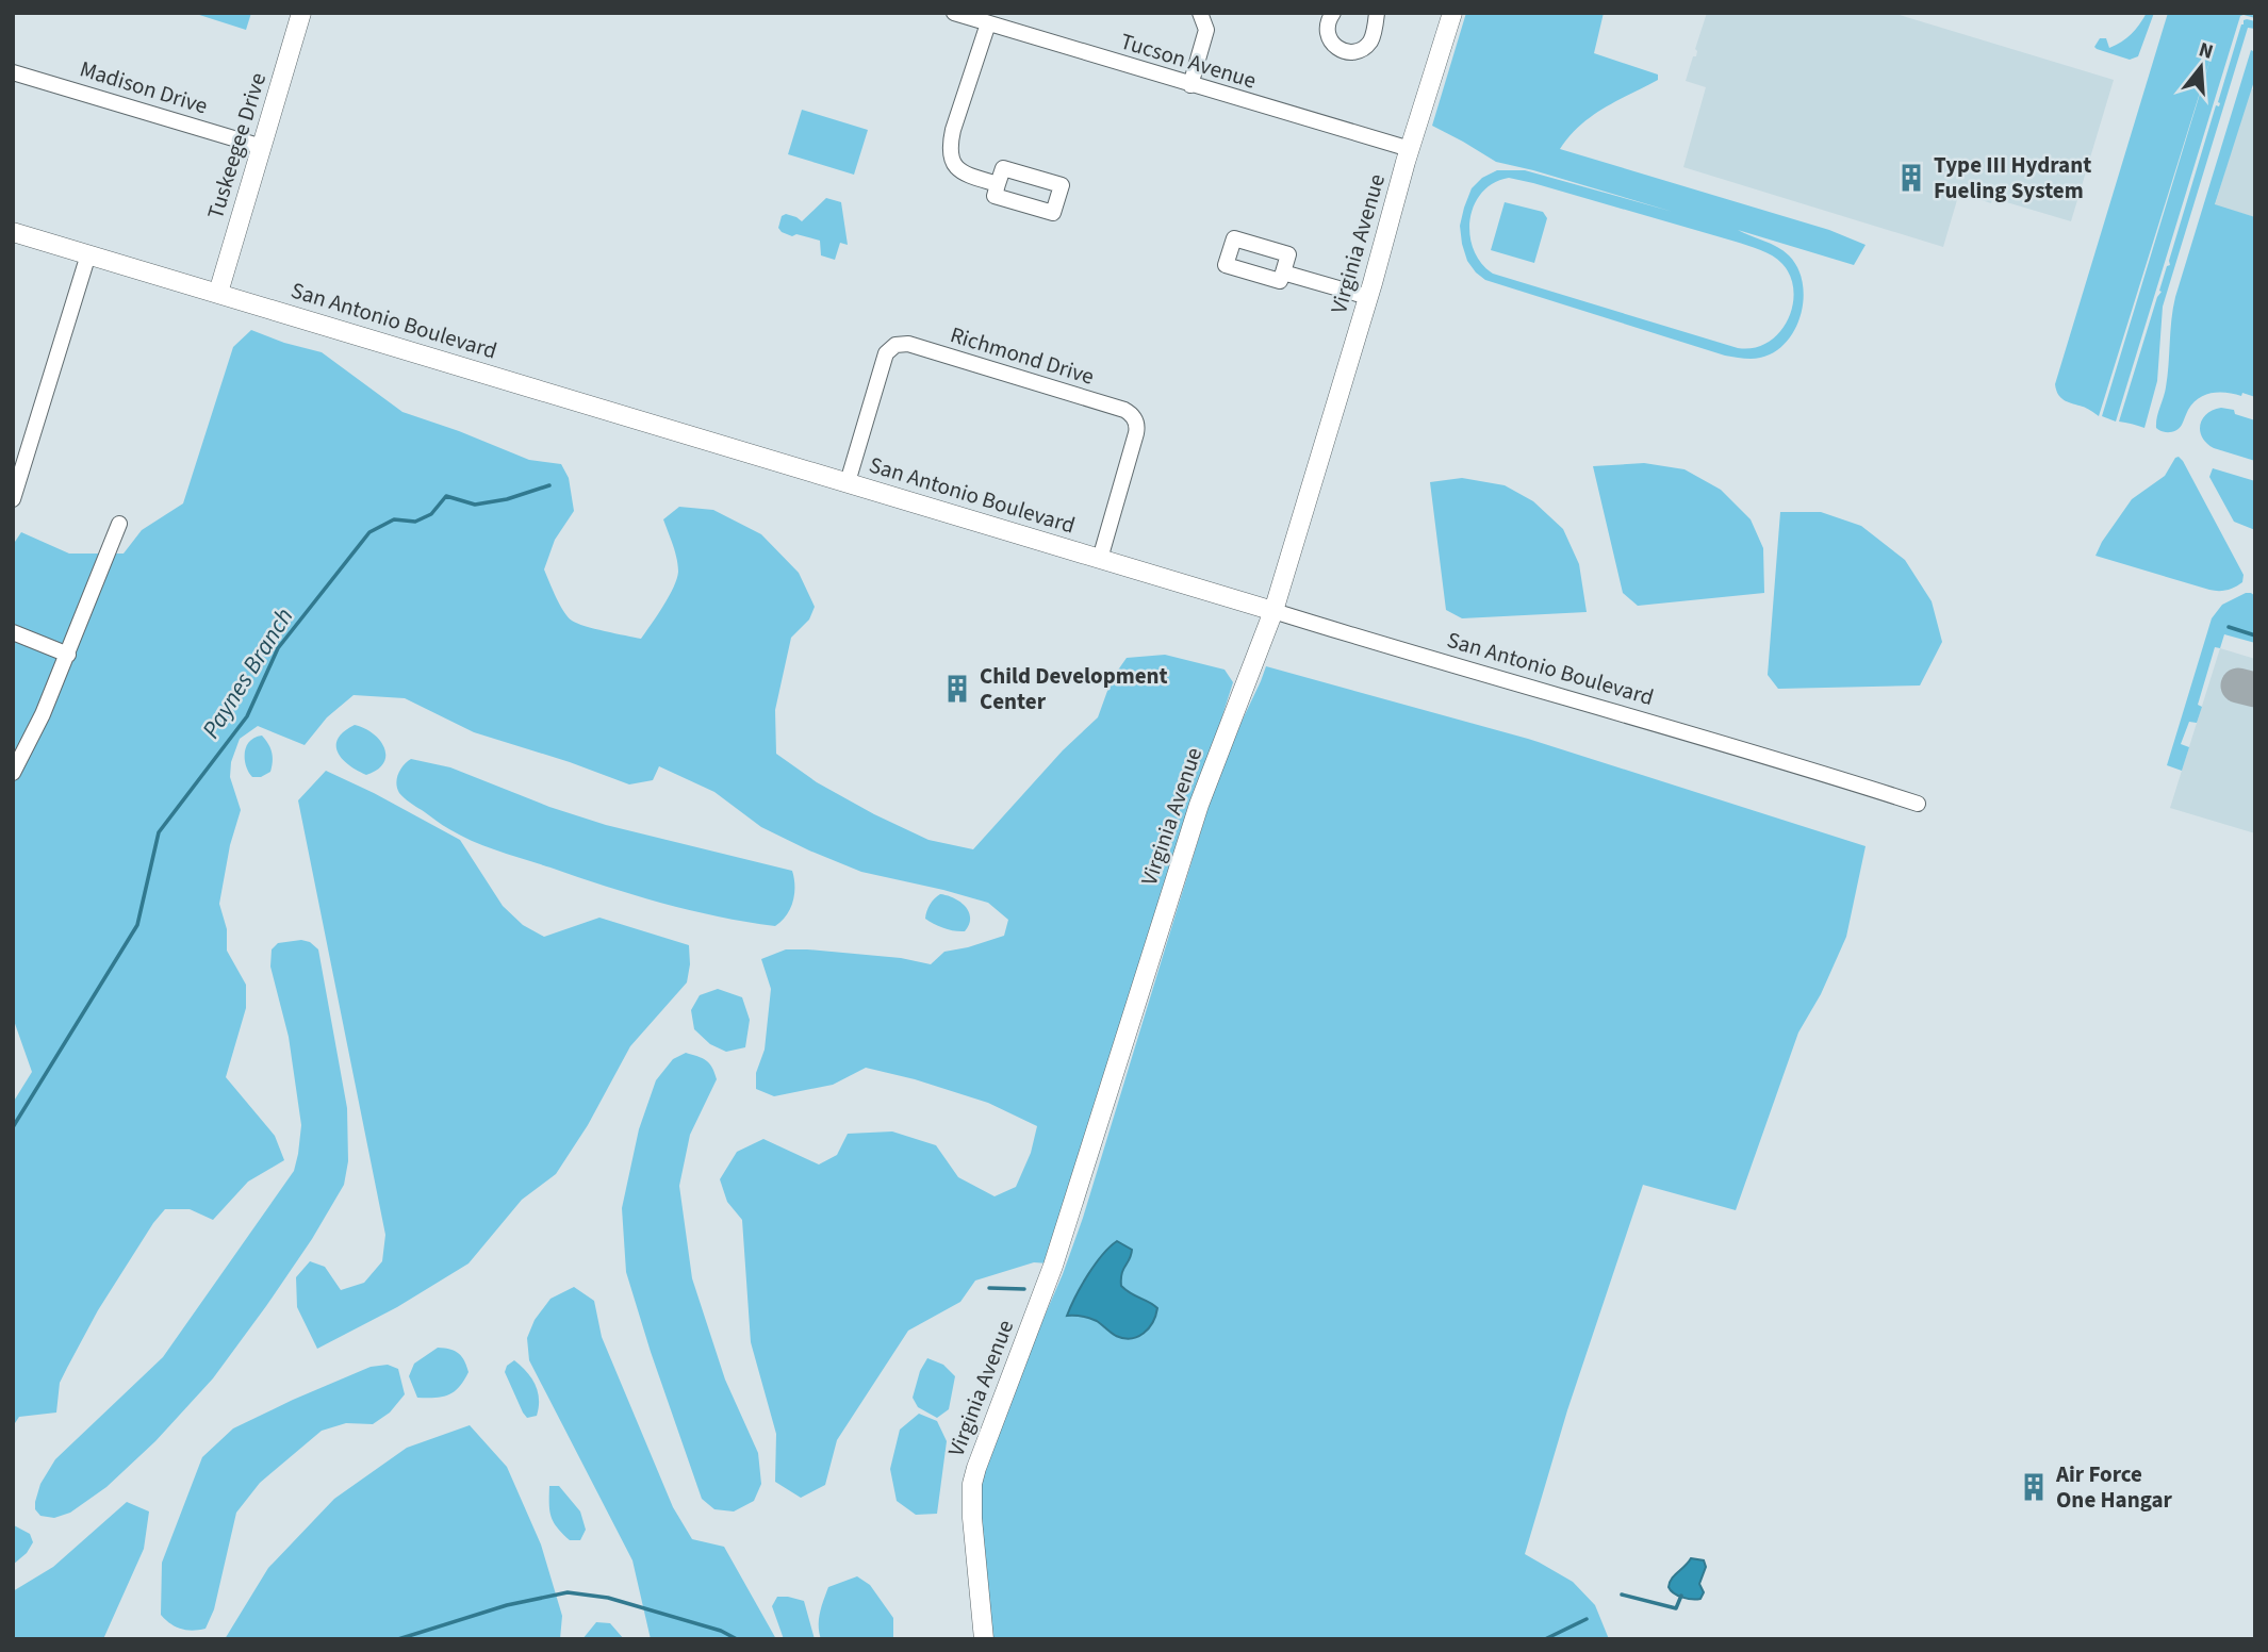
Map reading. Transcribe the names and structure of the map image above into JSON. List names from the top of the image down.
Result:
{
  "streets": {
    "street": [
      "Tucson Avenue",
      "Madison Drive",
      "Tuskeegee Drive",
      "Virginia Avenue",
      "San Antonio Boulevard",
      "Richmond Drive"
    ]
  },
  "crossings": [
    ["Tucson Avenue", "Virginia Avenue"],
    ["Madison Drive", "Tuskeegee Drive"],
    ["Tuskeegee Drive", "San Antonio Boulevard"],
    ["Virginia Avenue", "San Antonio Boulevard"],
    ["San Antonio Boulevard", "Richmond Drive"]
  ],
  "water": ["Paynes Branch"],
  "places": {
    "building": ["Type III Hydrant Fueling System", "Child Development Center", "Air Force One Hangar"]
  },
  "north": "top"
}
